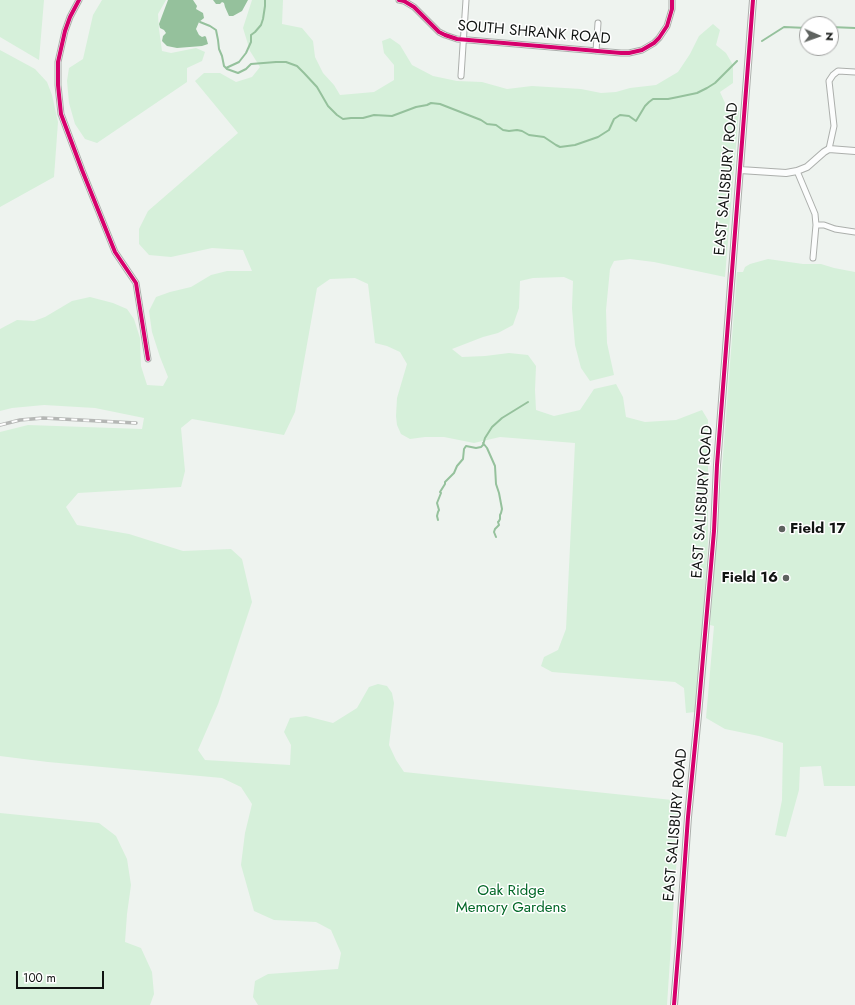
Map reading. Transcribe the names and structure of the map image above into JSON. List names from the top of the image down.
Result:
{
  "streets": {
    "street": ["SOUTH SHRANK ROAD", "EAST SALISBURY ROAD"]
  },
  "parks": ["Oak Ridge Memory Gardens"],
  "places": ["Field 17", "Field 16"],
  "scale_bar": "100 m",
  "north": "right"
}
